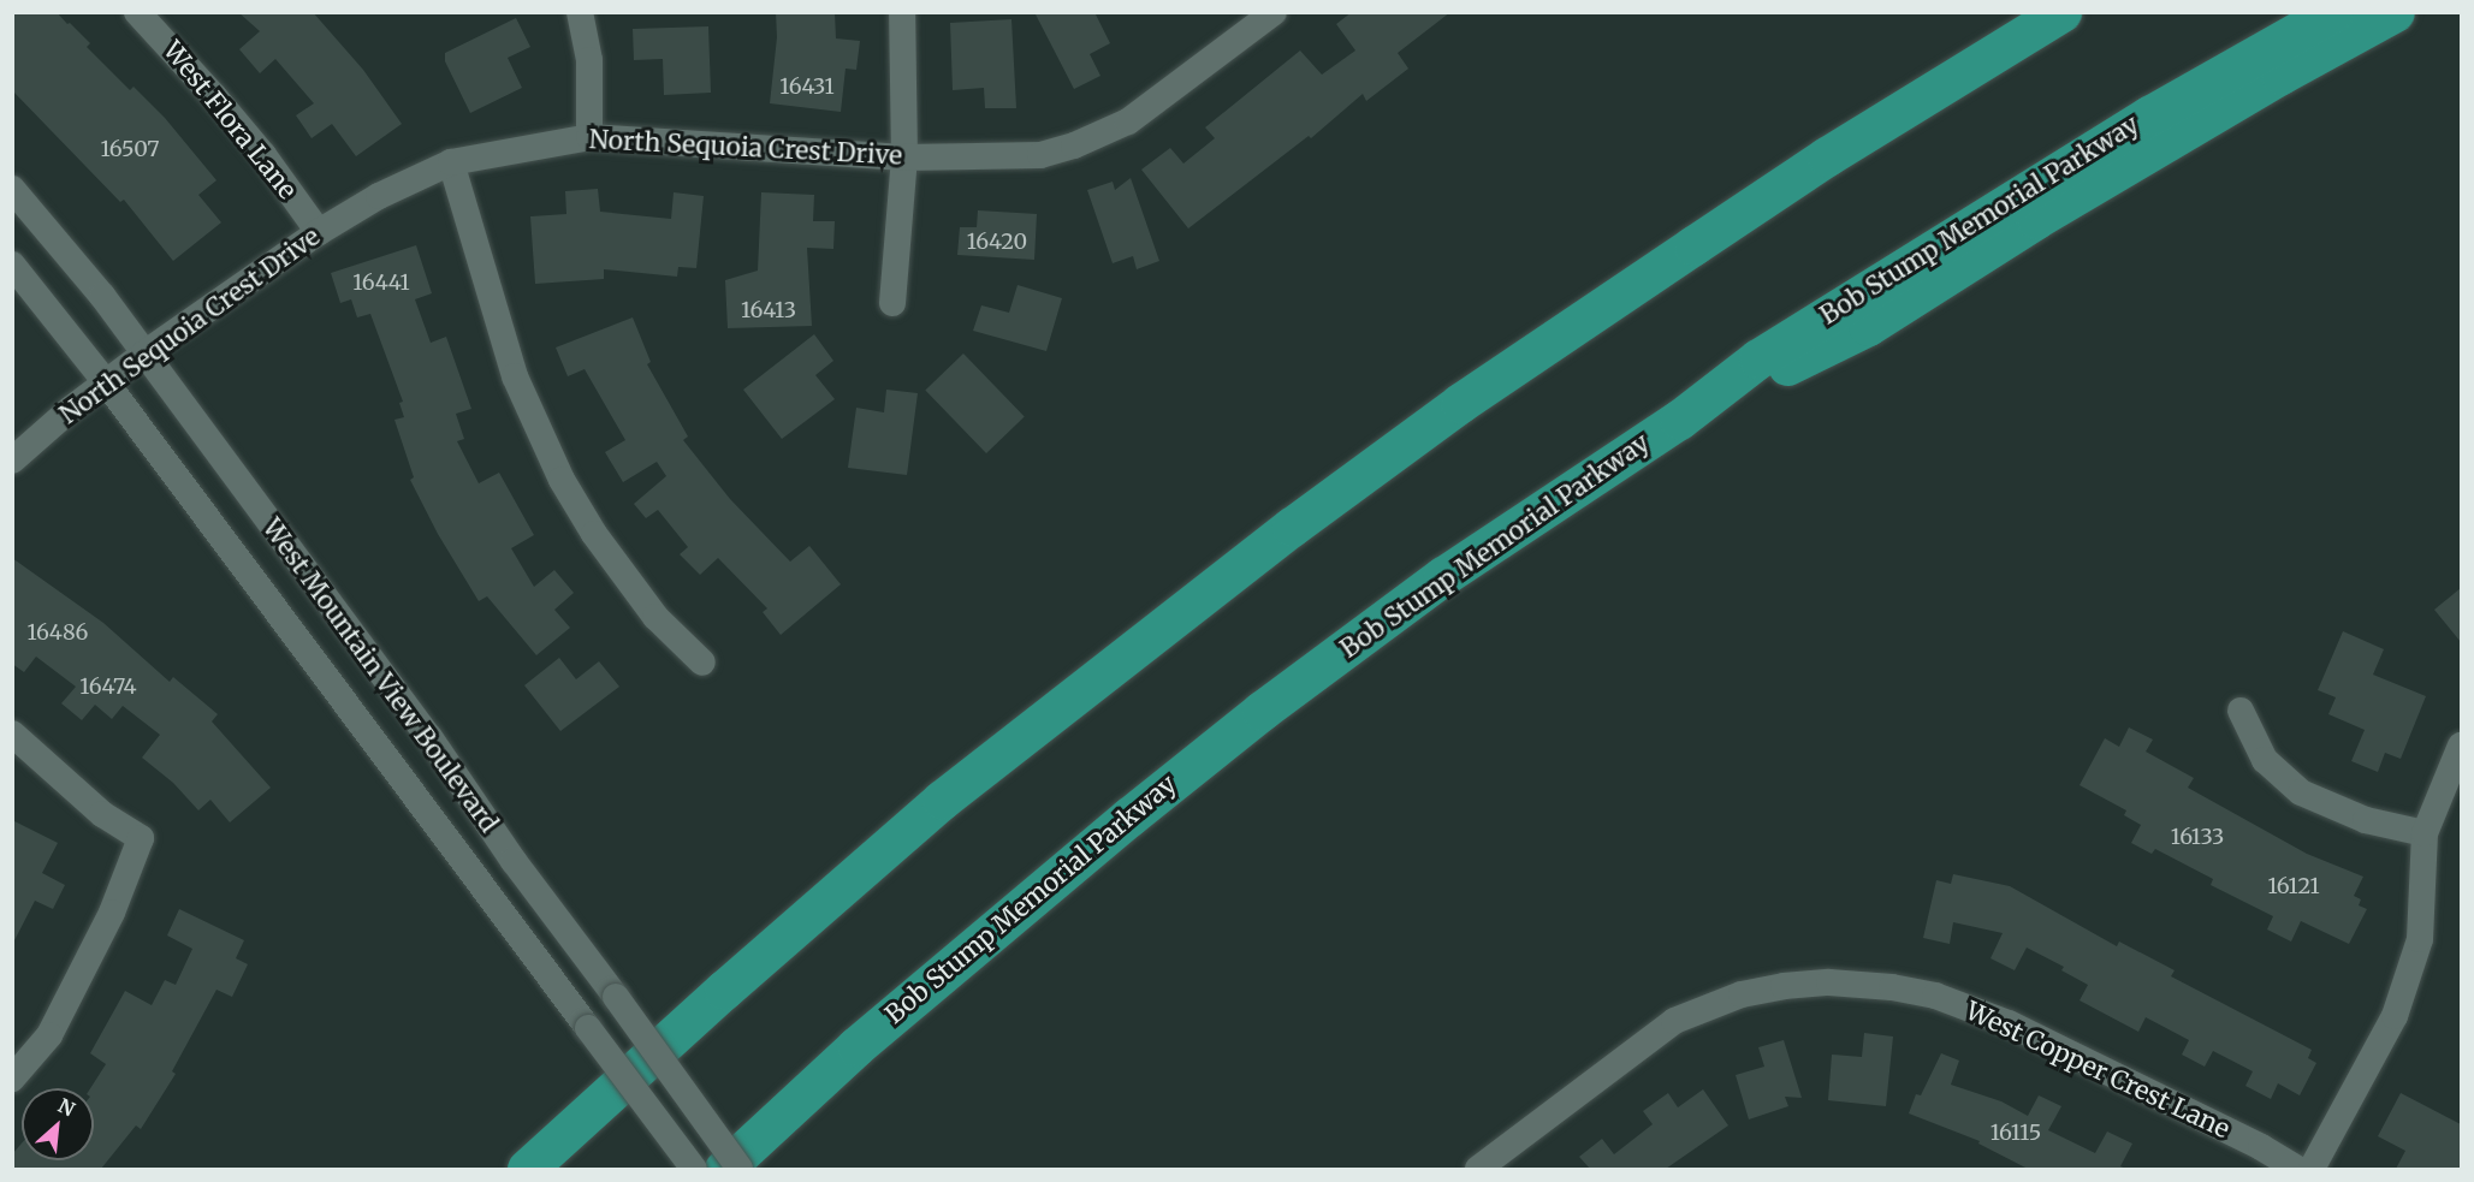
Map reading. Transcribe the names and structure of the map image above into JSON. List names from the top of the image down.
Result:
{
  "streets": {
    "highway": ["Bob Stump Memorial Parkway"],
    "street": [
      "West Flora Lane",
      "North Sequoia Crest Drive",
      "West Mountain View Boulevard",
      "West Copper Crest Lane"
    ]
  },
  "crossings": [
    ["West Flora Lane", "North Sequoia Crest Drive"],
    ["North Sequoia Crest Drive", "West Mountain View Boulevard"]
  ],
  "house_numbers": [
    "16431",
    "16507",
    "16420",
    "16441",
    "16413",
    "16486",
    "16474",
    "16133",
    "16121",
    "16115"
  ],
  "north": "top right"
}
